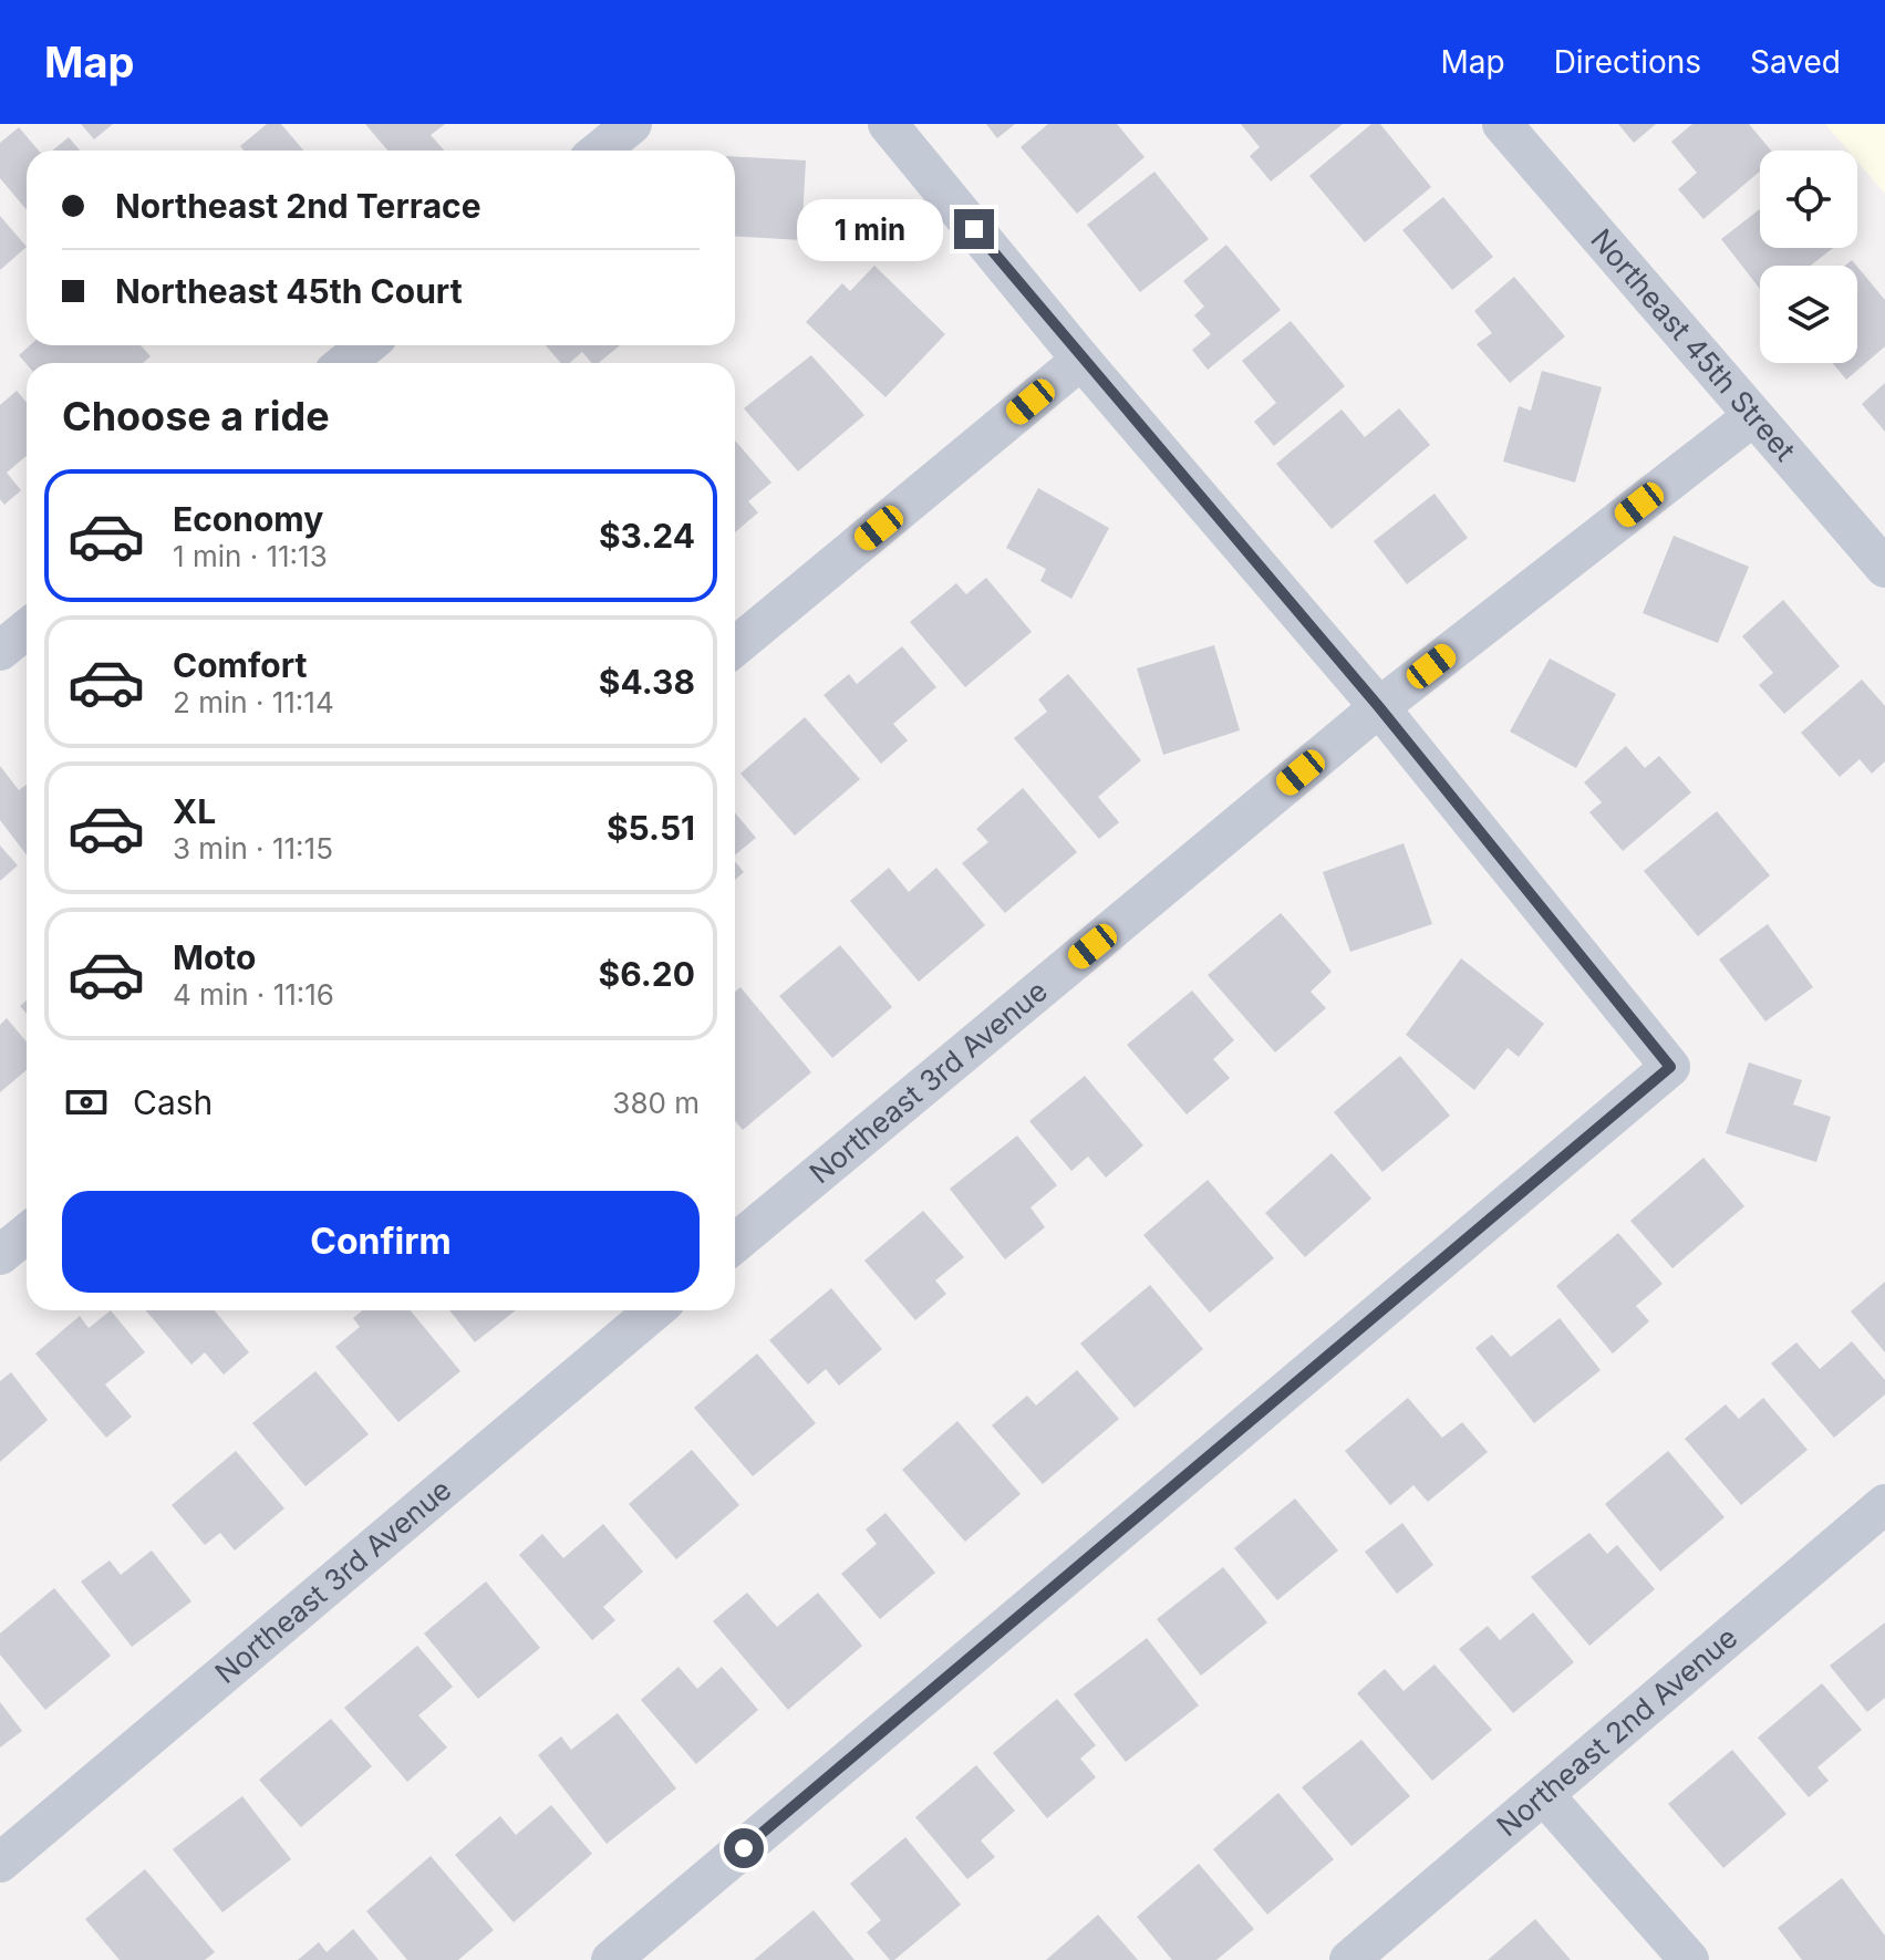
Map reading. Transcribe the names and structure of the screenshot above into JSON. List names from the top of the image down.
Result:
{
  "streets": {
    "street": ["Northeast 45th Street", "Northeast 3rd Avenue", "Northeast 2nd Avenue"]
  },
  "crossings": [
    ["Northeast 45th Street", "Northeast 3rd Avenue"]
  ],
  "page": {
    "header": "Map",
    "nav": ["Map", "Directions", "Saved"],
    "banner": ["Northeast 2nd Terrace", "Northeast 45th Court"],
    "bubble": "1 min",
    "heading": "Choose a ride",
    "list": [
      {
        "name": "Economy",
        "note": "1 min · 11:13",
        "value": "$3.24"
      },
      {
        "name": "Comfort",
        "note": "2 min · 11:14",
        "value": "$4.38"
      },
      {
        "name": "XL",
        "note": "3 min · 11:15",
        "value": "$5.51"
      },
      {
        "name": "Moto",
        "note": "4 min · 11:16",
        "value": "$6.20"
      }
    ],
    "pay": ["Cash", "380 m"],
    "buttons": "Confirm"
  }
}
